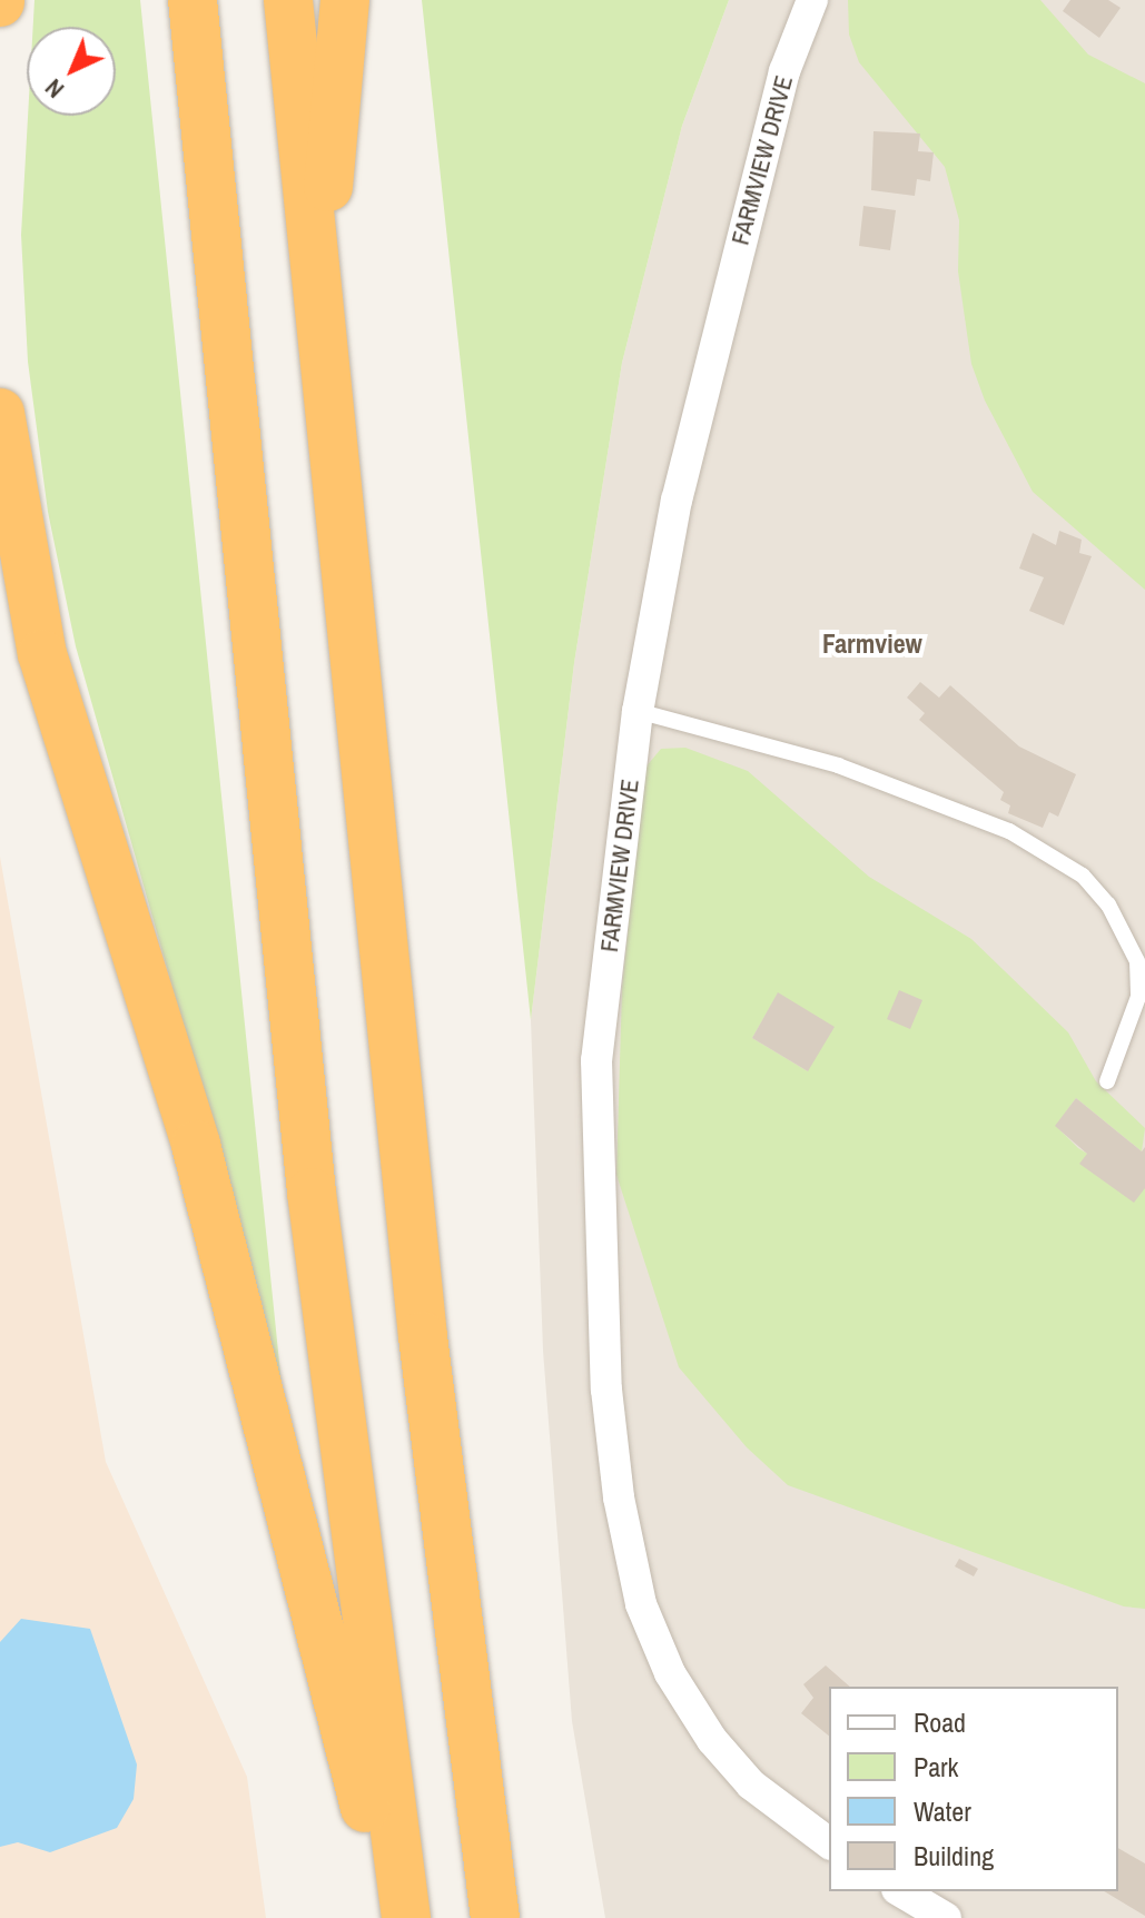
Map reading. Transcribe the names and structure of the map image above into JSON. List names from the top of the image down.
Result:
{
  "streets": {
    "street": ["FARMVIEW DRIVE"]
  },
  "districts": ["Farmview"],
  "legend": [
    "Road",
    "Park",
    "Water",
    "Building"
  ],
  "north": "bottom left"
}
